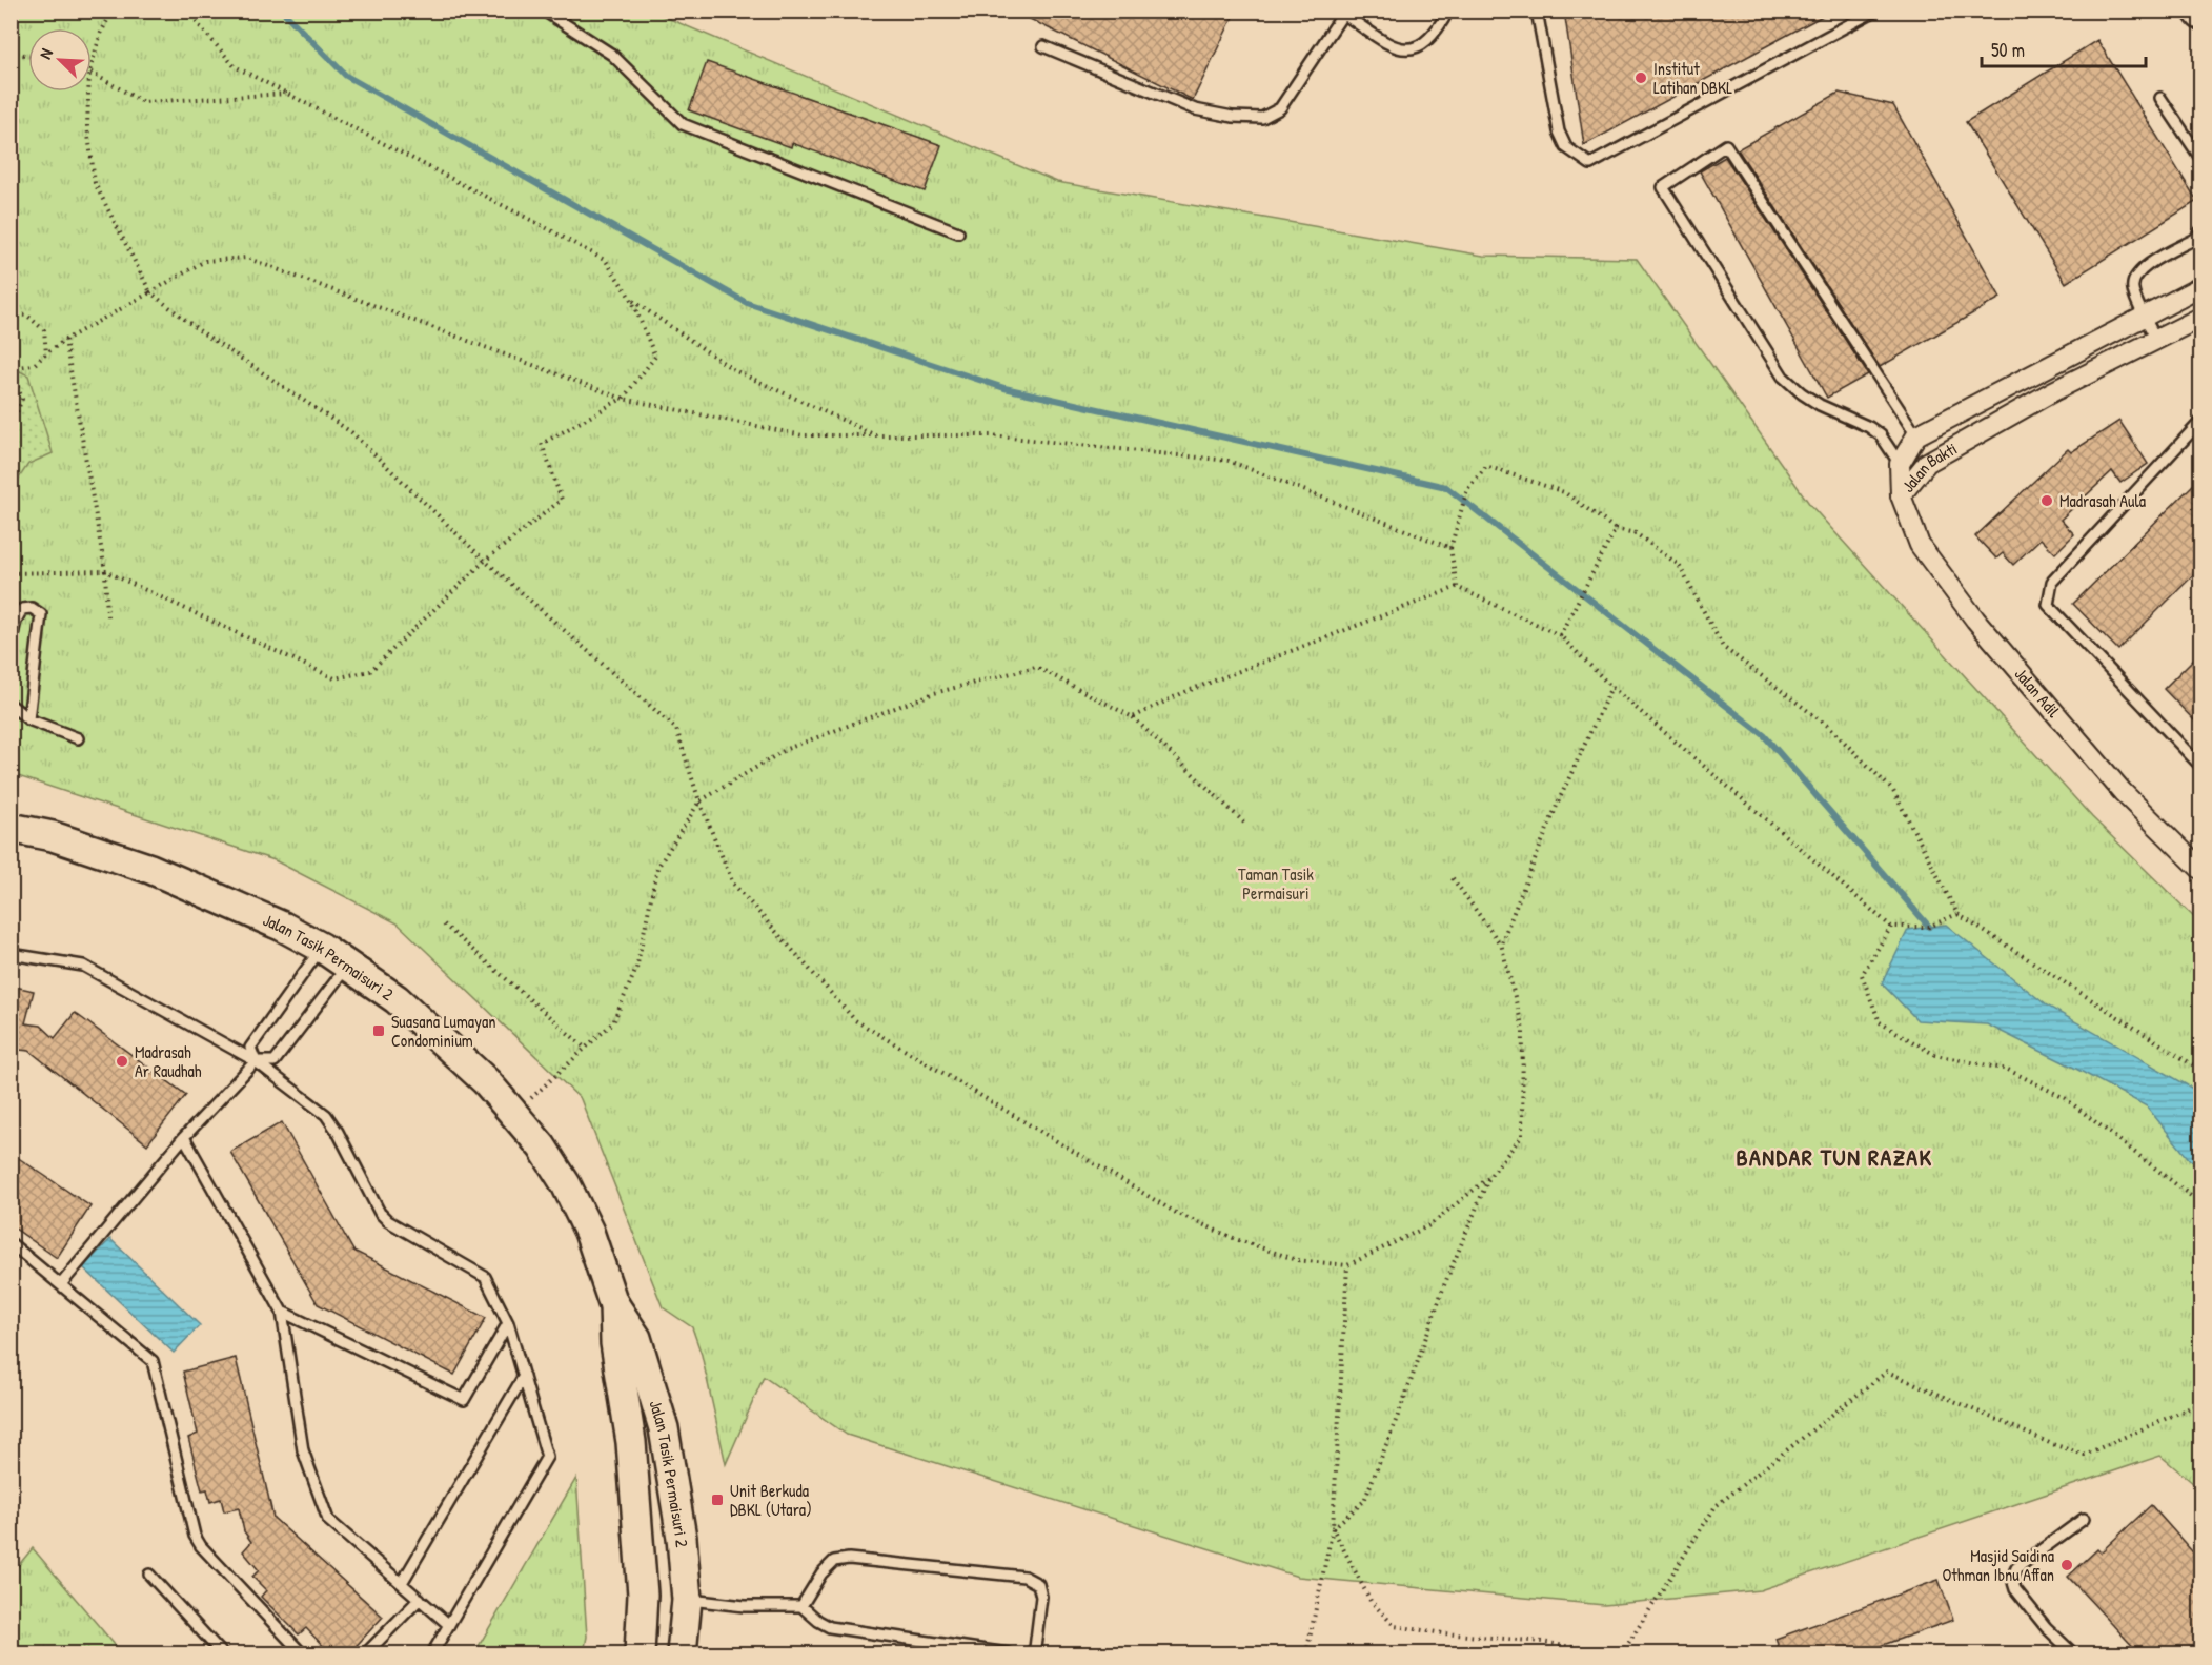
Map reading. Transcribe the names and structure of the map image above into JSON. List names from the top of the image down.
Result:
{
  "streets": {
    "street": ["Jalan Bakti", "Jalan Adil", "Jalan Tasik Permaisuri 2"]
  },
  "crossings": [
    ["Jalan Bakti", "Jalan Adil"]
  ],
  "districts": ["BANDAR TUN RAZAK"],
  "parks": ["Taman Tasik Permaisuri"],
  "places": {
    "other": [
      "Institut Latihan DBKL",
      "Madrasah Aula",
      "Madrasah Ar Raudhah",
      "Masjid Saidina Othman Ibnu Affan"
    ],
    "transit": ["Suasana Lumayan Condominium", "Unit Berkuda DBKL (Utara)"]
  },
  "scale_bar": "50 m",
  "north": "top left"
}
